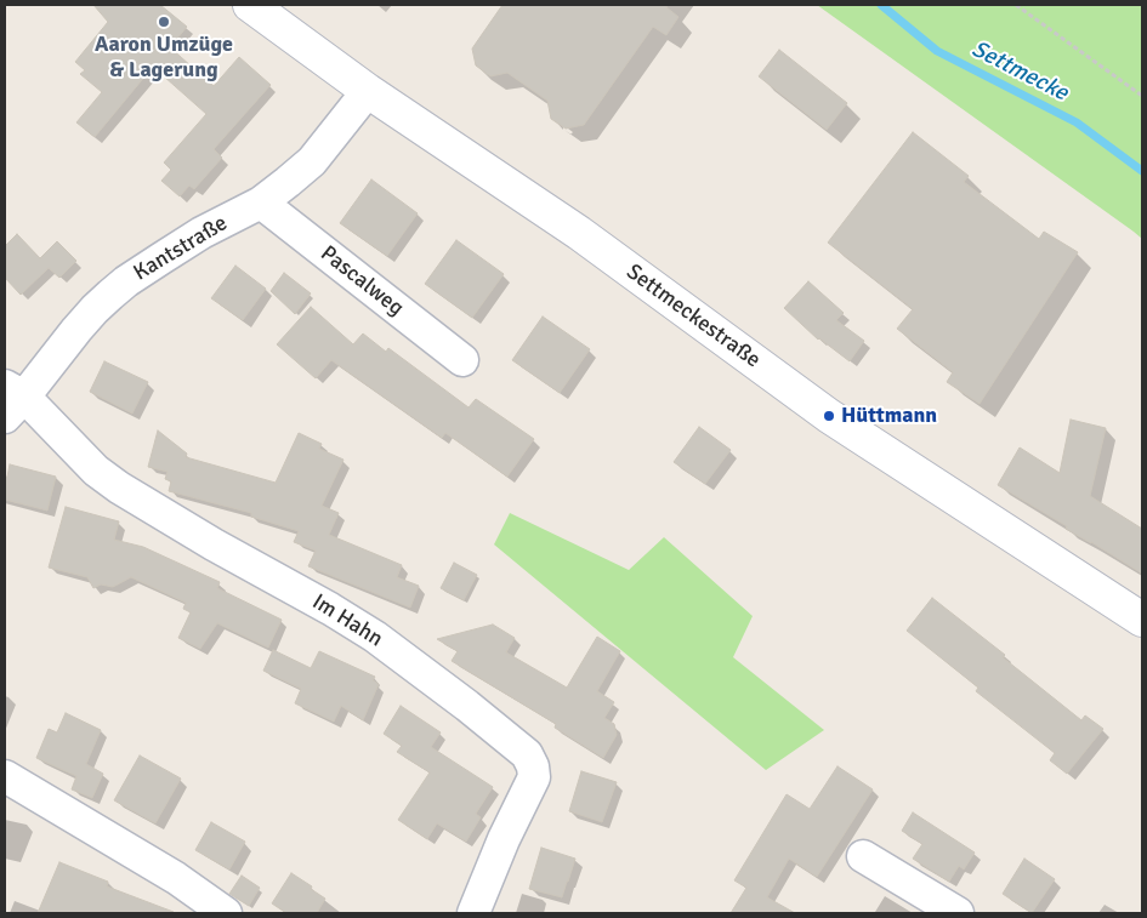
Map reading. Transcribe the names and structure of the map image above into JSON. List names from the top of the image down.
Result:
{
  "streets": {
    "street": [
      "Kantstraße",
      "Pascalweg",
      "Settmeckestraße",
      "Im Hahn"
    ]
  },
  "crossings": [
    ["Kantstraße", "Pascalweg"],
    ["Kantstraße", "Settmeckestraße"],
    ["Kantstraße", "Im Hahn"]
  ],
  "water": ["Settmecke"],
  "places": ["Aaron Umzüge & Lagerung", "Hüttmann"]
}
